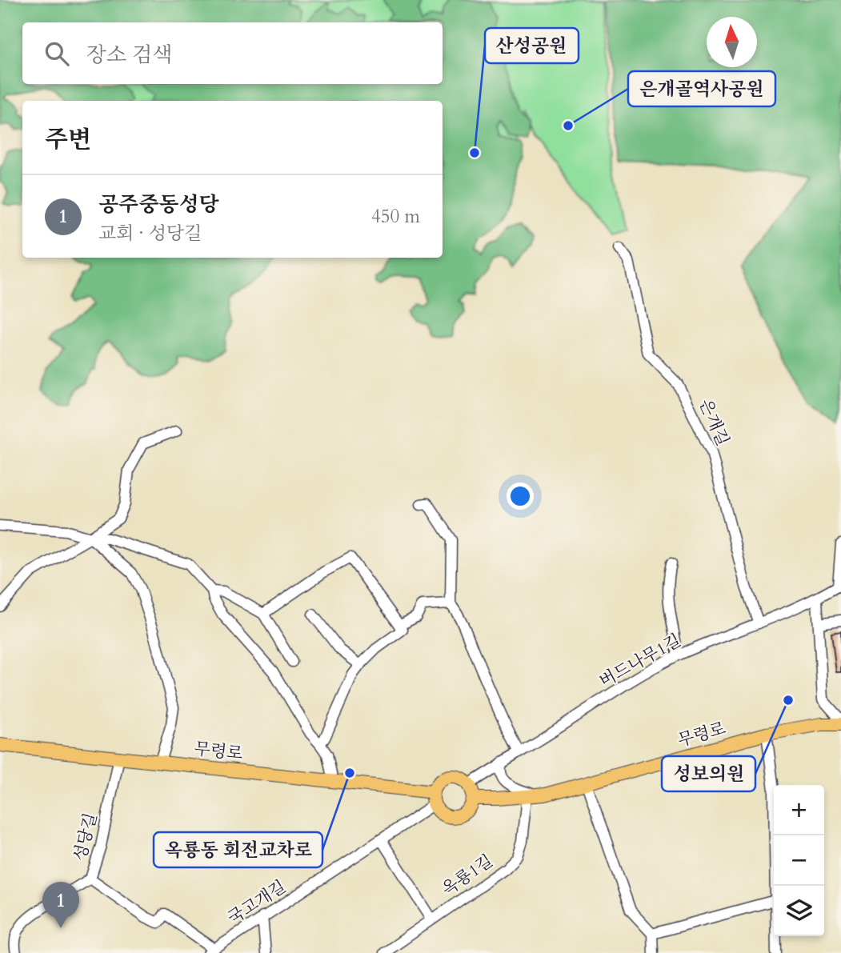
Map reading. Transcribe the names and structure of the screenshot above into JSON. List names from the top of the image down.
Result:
{
  "streets": {
    "main road": ["무령로"],
    "street": [
      "은개길",
      "버드나무1길",
      "성당길",
      "옥룡1길",
      "국고개길"
    ]
  },
  "crossings": [
    ["은개길", "버드나무1길"],
    ["버드나무1길", "무령로"],
    ["버드나무1길", "국고개길"],
    ["무령로", "성당길"],
    ["무령로", "옥룡1길"],
    ["무령로", "국고개길"]
  ],
  "places": [
    "은개골역사공원",
    "산성공원",
    "성보의원",
    "옥룡동 회전교차로"
  ],
  "north": "top",
  "page": {
    "search": "장소 검색",
    "heading": "주변",
    "list": [
      {
        "mark": "1",
        "name": "공주중동성당",
        "note": "교회 · 성당길",
        "value": "450 m"
      }
    ],
    "map_buttons": ["+", "−"],
    "pins": "1"
  }
}
